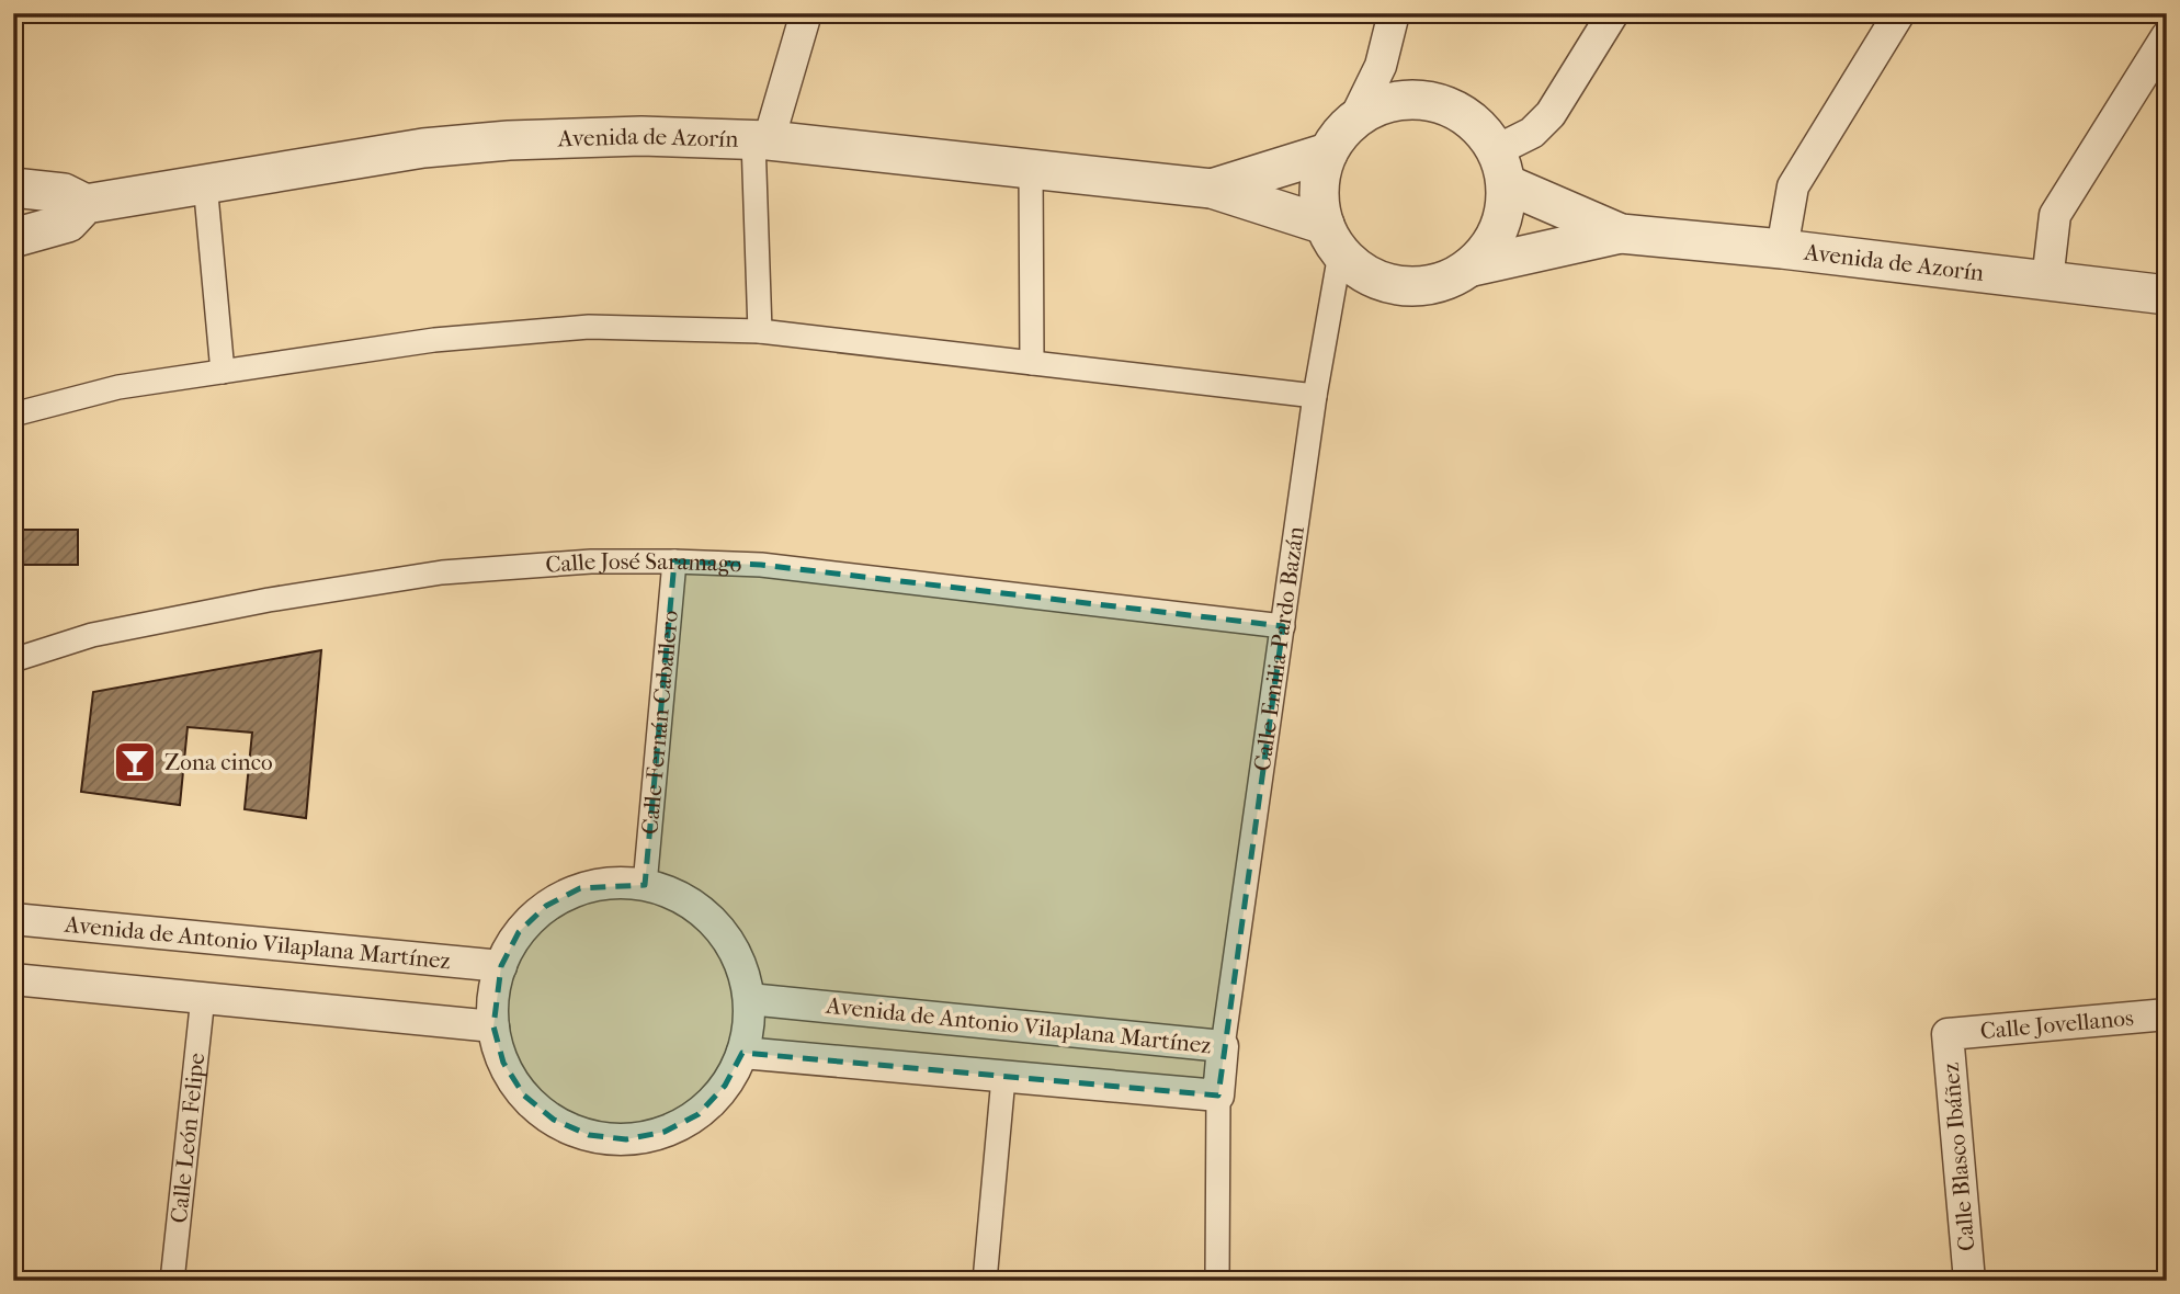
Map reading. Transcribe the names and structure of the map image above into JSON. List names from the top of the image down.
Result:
{
  "streets": {
    "street": [
      "Avenida de Azorín",
      "Calle José Saramago",
      "Calle Emilia Pardo Bazán",
      "Calle Fernán Caballero",
      "Avenida de Antonio Vilaplana Martínez",
      "Calle Jovellanos",
      "Calle León Felipe",
      "Calle Blasco Ibáñez"
    ]
  },
  "crossings": [
    ["Calle José Saramago", "Calle Emilia Pardo Bazán"],
    ["Calle José Saramago", "Calle Fernán Caballero"],
    ["Calle Emilia Pardo Bazán", "Avenida de Antonio Vilaplana Martínez"],
    ["Calle Fernán Caballero", "Avenida de Antonio Vilaplana Martínez"],
    ["Calle Jovellanos", "Calle Blasco Ibáñez"]
  ],
  "places": {
    "bar": ["Zona cinco"]
  }
}
